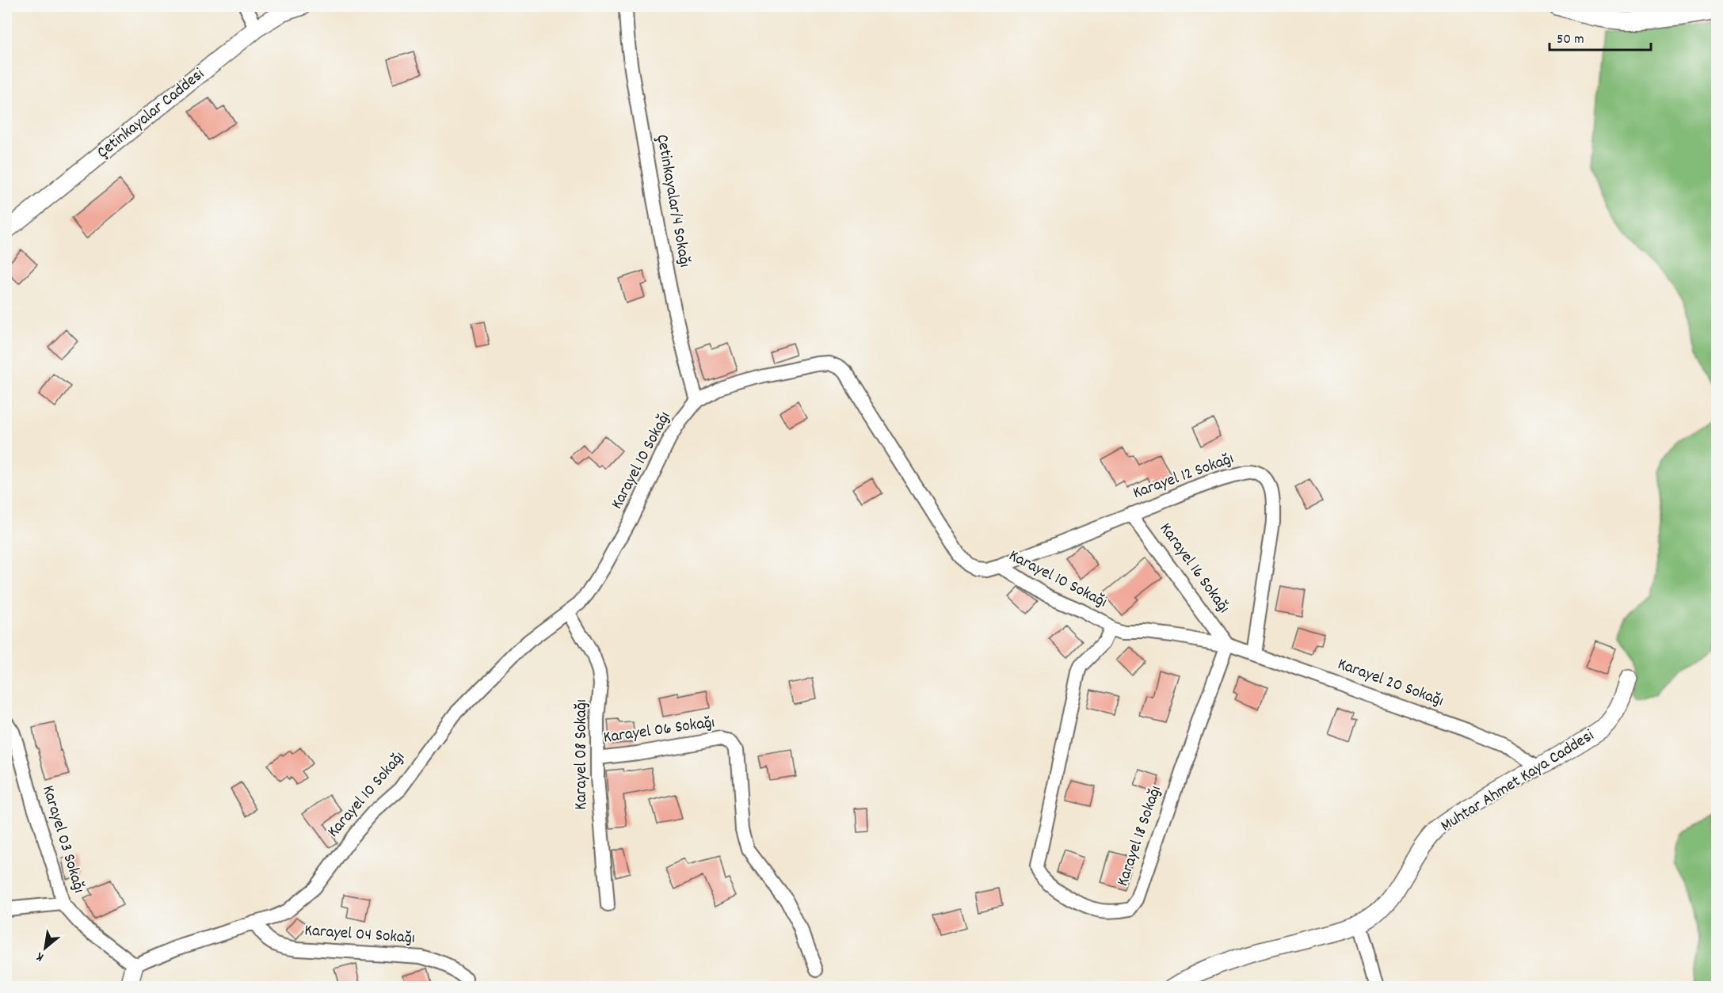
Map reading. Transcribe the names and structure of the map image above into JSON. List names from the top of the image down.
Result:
{
  "streets": {
    "street": [
      "Çetinkayalar Caddesi",
      "Çetinkayalar/4 Sokağı",
      "Karayel 10 Sokağı",
      "Karayel 12 Sokağı",
      "Karayel 16 Sokağı",
      "Karayel 20 Sokağı",
      "Karayel 06 Sokağı",
      "Karayel 08 Sokağı",
      "Muhtar Ahmet Kaya Caddesi",
      "Karayel 18 Sokağı",
      "Karayel 03 Sokağı",
      "Karayel 04 Sokağı"
    ]
  },
  "crossings": [
    ["Çetinkayalar/4 Sokağı", "Karayel 10 Sokağı"],
    ["Karayel 10 Sokağı", "Karayel 12 Sokağı"],
    ["Karayel 10 Sokağı", "Karayel 16 Sokağı"],
    ["Karayel 10 Sokağı", "Karayel 20 Sokağı"],
    ["Karayel 10 Sokağı", "Karayel 08 Sokağı"],
    ["Karayel 10 Sokağı", "Karayel 18 Sokağı"],
    ["Karayel 10 Sokağı", "Karayel 03 Sokağı"],
    ["Karayel 10 Sokağı", "Karayel 04 Sokağı"],
    ["Karayel 12 Sokağı", "Karayel 16 Sokağı"],
    ["Karayel 12 Sokağı", "Karayel 20 Sokağı"],
    ["Karayel 16 Sokağı", "Karayel 20 Sokağı"],
    ["Karayel 16 Sokağı", "Karayel 18 Sokağı"],
    ["Karayel 20 Sokağı", "Muhtar Ahmet Kaya Caddesi"],
    ["Karayel 20 Sokağı", "Karayel 18 Sokağı"],
    ["Karayel 06 Sokağı", "Karayel 08 Sokağı"]
  ],
  "scale_bar": "50 m",
  "north": "bottom left"
}
